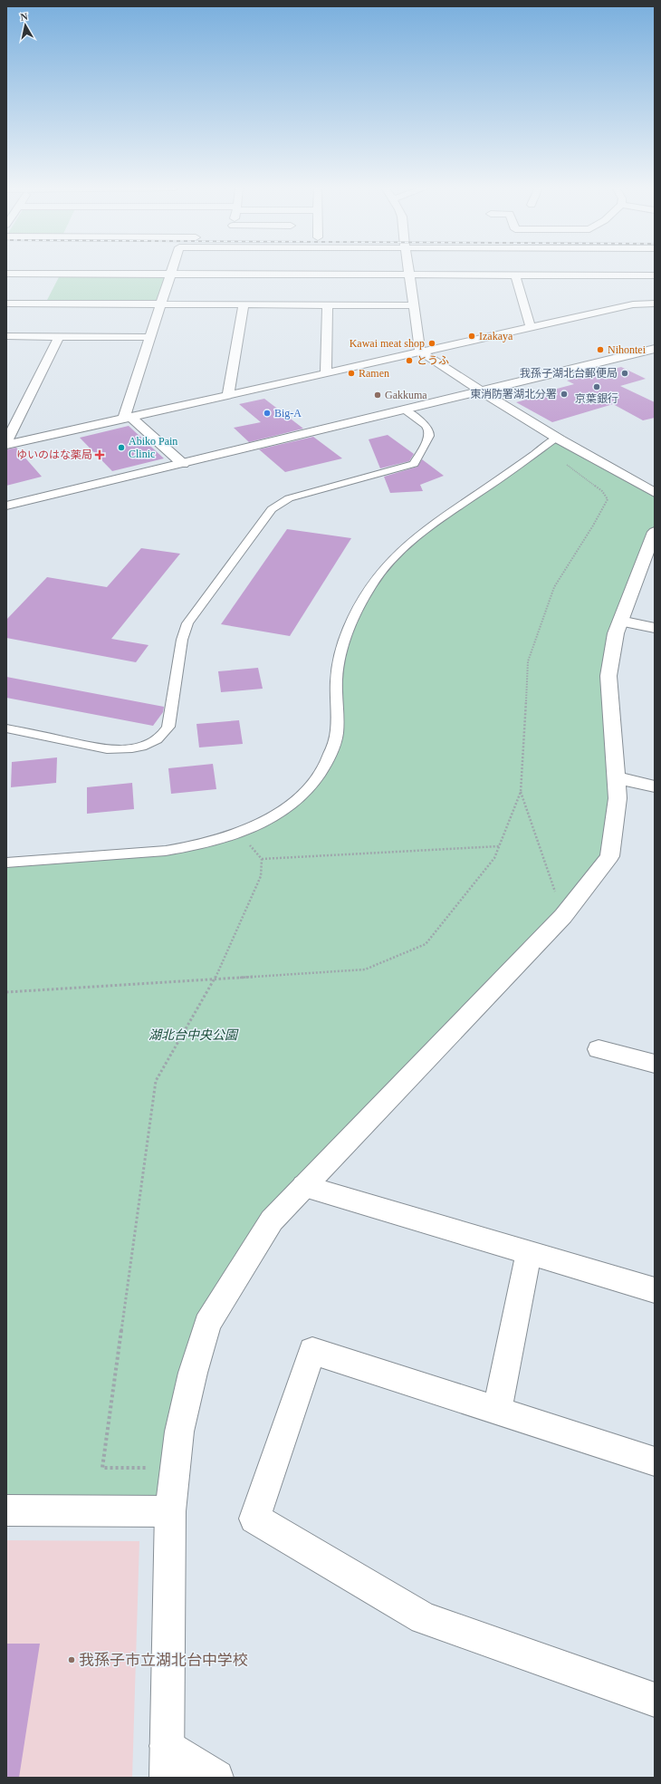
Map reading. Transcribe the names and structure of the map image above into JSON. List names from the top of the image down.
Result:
{
  "parks": ["湖北台中央公園"],
  "places": {
    "other": [
      "Izakaya",
      "Kawai meat shop",
      "Nihontei",
      "とうふ",
      "Ramen",
      "我孫子湖北台郵便局",
      "京葉銀行",
      "東消防署湖北分署",
      "Gakkuma",
      "Big-A",
      "Abiko Pain Clinic",
      "我孫子市立湖北台中学校"
    ],
    "health": ["ゆいのはな薬局"]
  },
  "north": "top"
}
